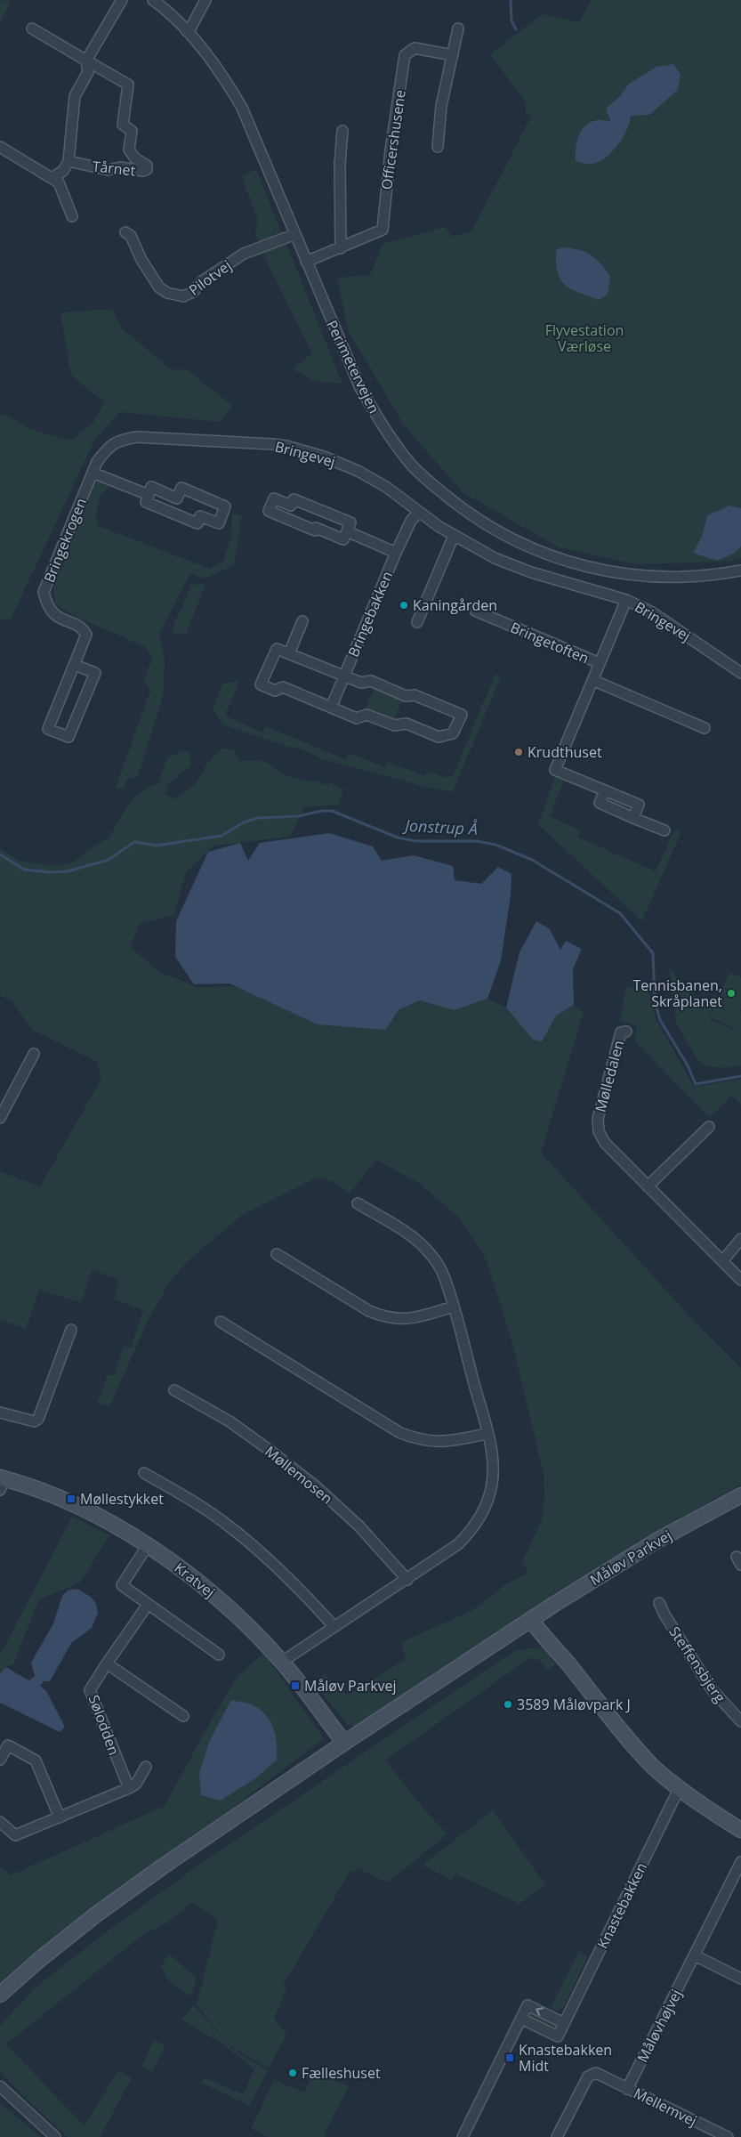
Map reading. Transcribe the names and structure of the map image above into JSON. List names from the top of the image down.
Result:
{
  "streets": {
    "street": [
      "Officershusene",
      "Tårnet",
      "Pilotvej",
      "Perimetervejen",
      "Bringevej",
      "Bringekrogen",
      "Bringebakken",
      "Bringetoften",
      "Mølledalen",
      "Møllemosen",
      "Måløv Parkvej",
      "Kratvej",
      "Steffensbjerg",
      "Sølodden",
      "Knastebakken",
      "Måløvhøjvej",
      "Mellemvej"
    ]
  },
  "crossings": [
    ["Officershusene", "Perimetervejen"],
    ["Pilotvej", "Perimetervejen"],
    ["Bringevej", "Bringekrogen"],
    ["Bringevej", "Bringebakken"],
    ["Bringevej", "Bringetoften"],
    ["Måløv Parkvej", "Kratvej"],
    ["Måløvhøjvej", "Mellemvej"]
  ],
  "water": ["Jonstrup Å"],
  "parks": ["Flyvestation Værløse"],
  "places": {
    "other": [
      "Kaningården",
      "Krudthuset",
      "Tennisbanen, Skråplanet",
      "3589 Måløvpark J",
      "Fælleshuset"
    ],
    "transit": ["Møllestykket", "Måløv Parkvej", "Knastebakken Midt"]
  }
}
